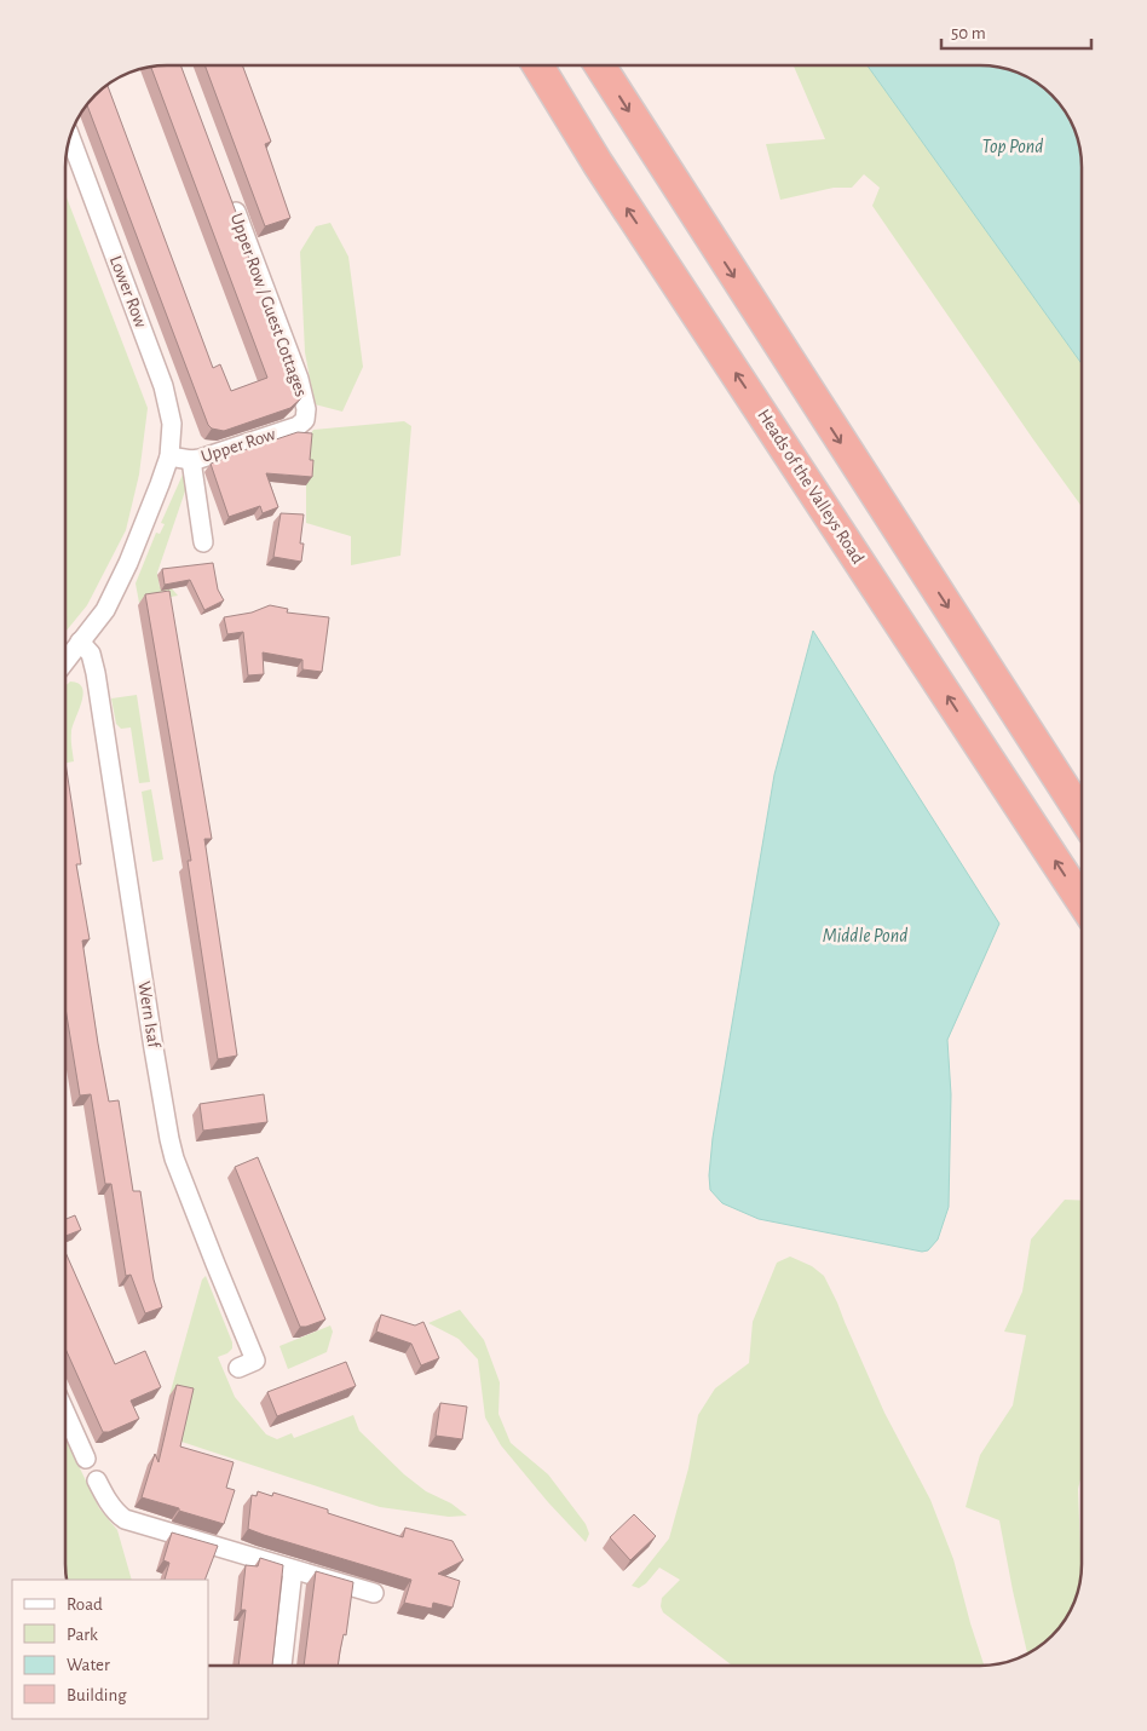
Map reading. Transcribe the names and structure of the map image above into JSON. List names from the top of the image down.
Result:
{
  "streets": {
    "highway": ["Heads of the Valleys Road"],
    "street": [
      "Lower Row",
      "Upper Row / Guest Cottages",
      "Upper Row",
      "Wern Isaf"
    ]
  },
  "crossings": [
    ["Lower Row", "Upper Row"],
    ["Lower Row", "Wern Isaf"],
    ["Upper Row / Guest Cottages", "Upper Row"]
  ],
  "water": ["Top Pond", "Middle Pond"],
  "legend": [
    "Road",
    "Park",
    "Water",
    "Building"
  ],
  "scale_bar": "50 m"
}
